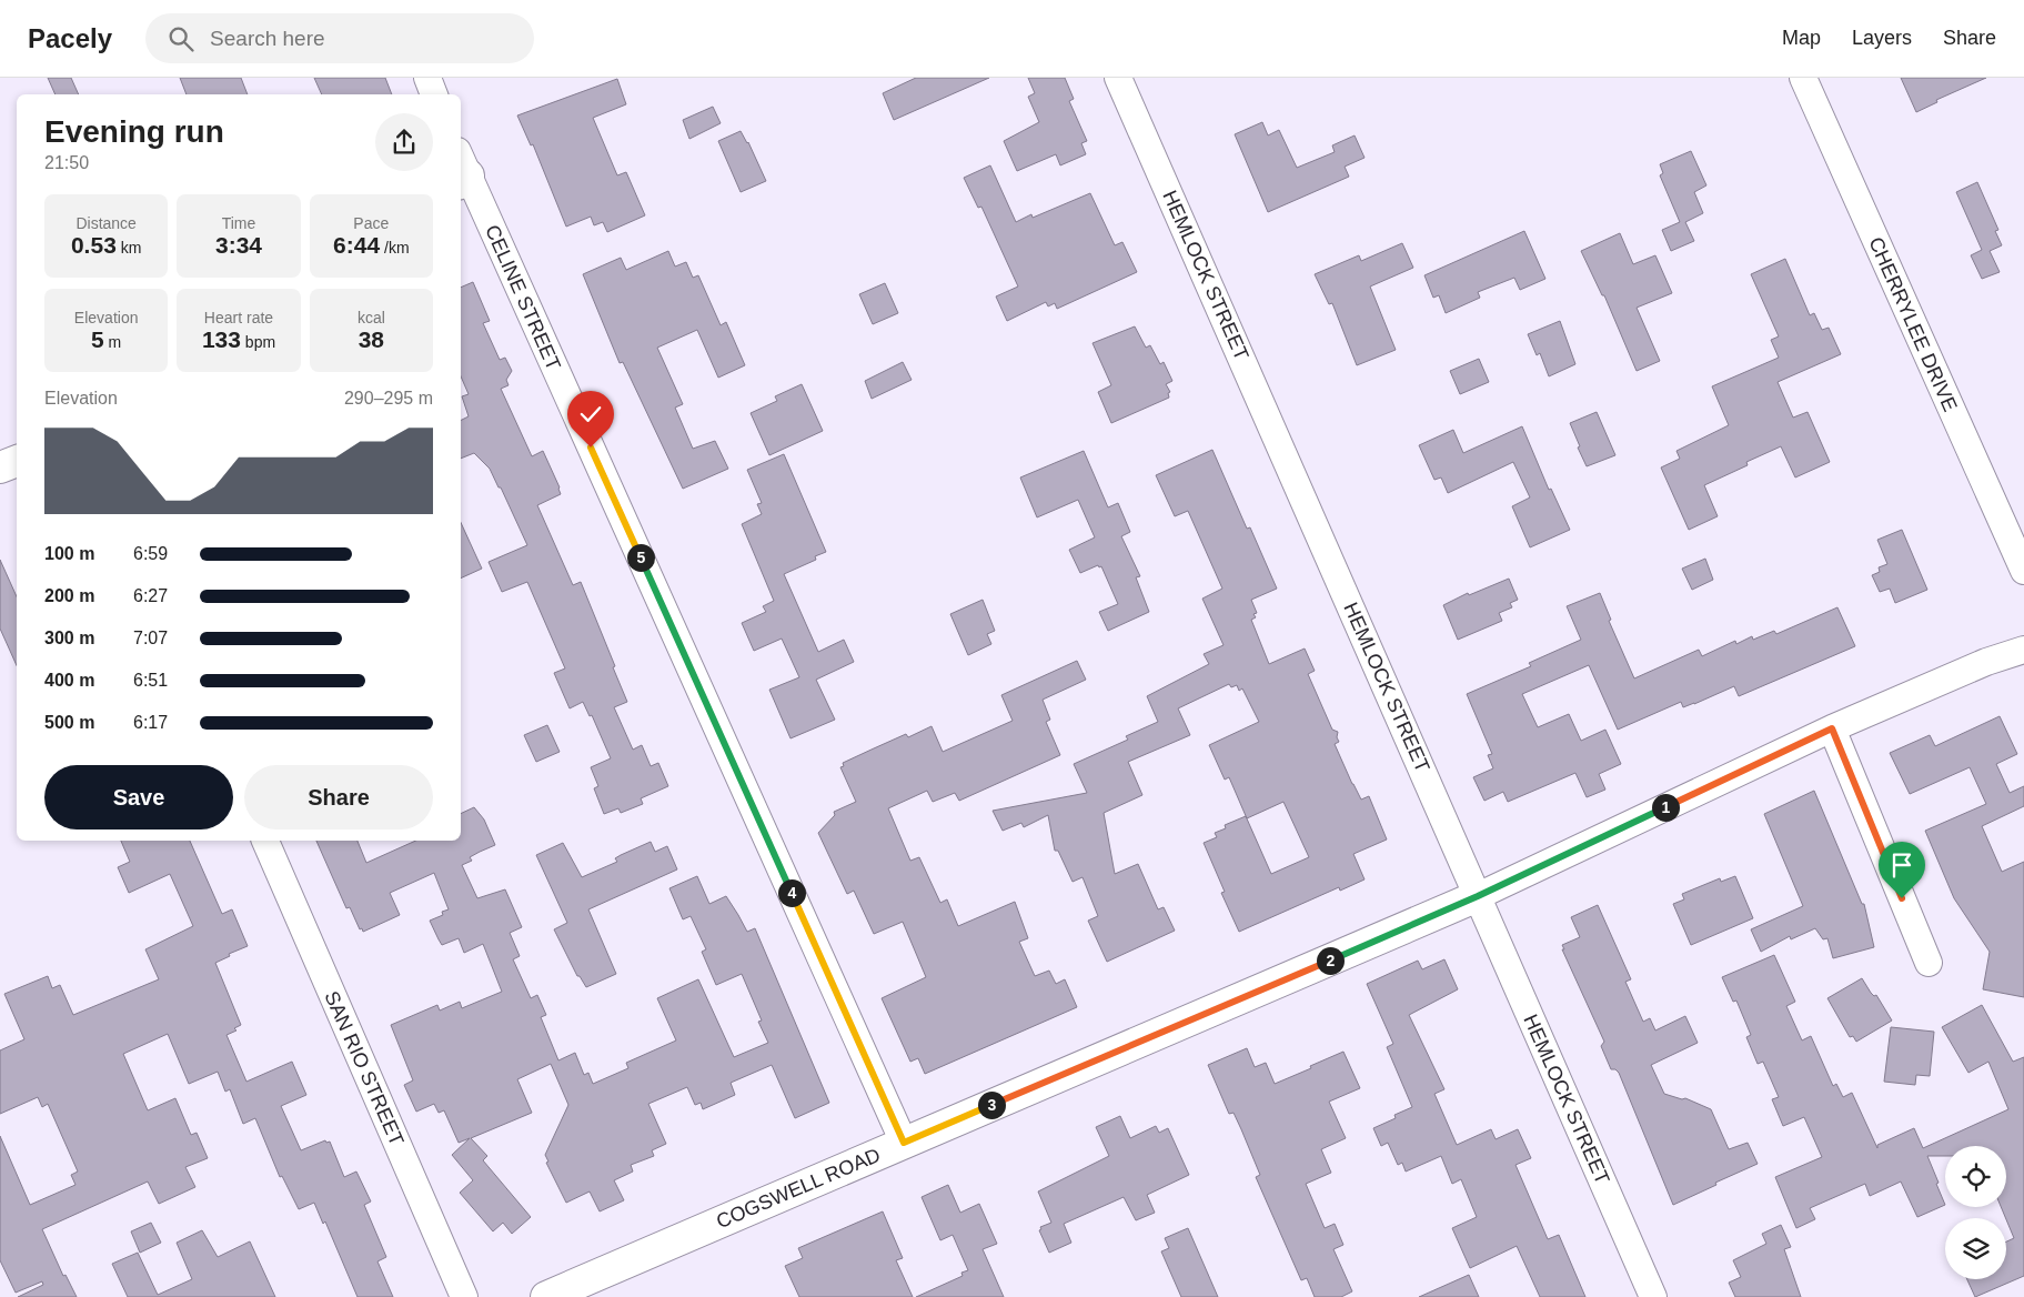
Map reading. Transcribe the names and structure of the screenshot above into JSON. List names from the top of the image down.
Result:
{
  "streets": {
    "street": [
      "HEMLOCK STREET",
      "CELINE STREET",
      "CHERRYLEE DRIVE",
      "SAN RIO STREET",
      "COGSWELL ROAD"
    ]
  },
  "crossings": [
    ["HEMLOCK STREET", "COGSWELL ROAD"],
    ["CELINE STREET", "COGSWELL ROAD"]
  ],
  "page": {
    "header": "Pacely",
    "search": "Search here",
    "nav": ["Map", "Layers", "Share"],
    "heading": ["Evening run", "21:50"],
    "stats": [
      ["Distance", "0.53 km"],
      ["Time", "3:34"],
      ["Pace", "6:44 /km"],
      ["Elevation", "5 m"],
      ["Heart rate", "133 bpm"],
      ["kcal", "38"]
    ],
    "chart": ["Elevation", "290–295 m"],
    "list": [
      {
        "name": "100 m",
        "note": "6:59"
      },
      {
        "name": "200 m",
        "note": "6:27"
      },
      {
        "name": "300 m",
        "note": "7:07"
      },
      {
        "name": "400 m",
        "note": "6:51"
      },
      {
        "name": "500 m",
        "note": "6:17"
      }
    ],
    "pins": [
      "5",
      "1",
      "4",
      "2",
      "3"
    ],
    "buttons": ["Save", "Share"]
  }
}
